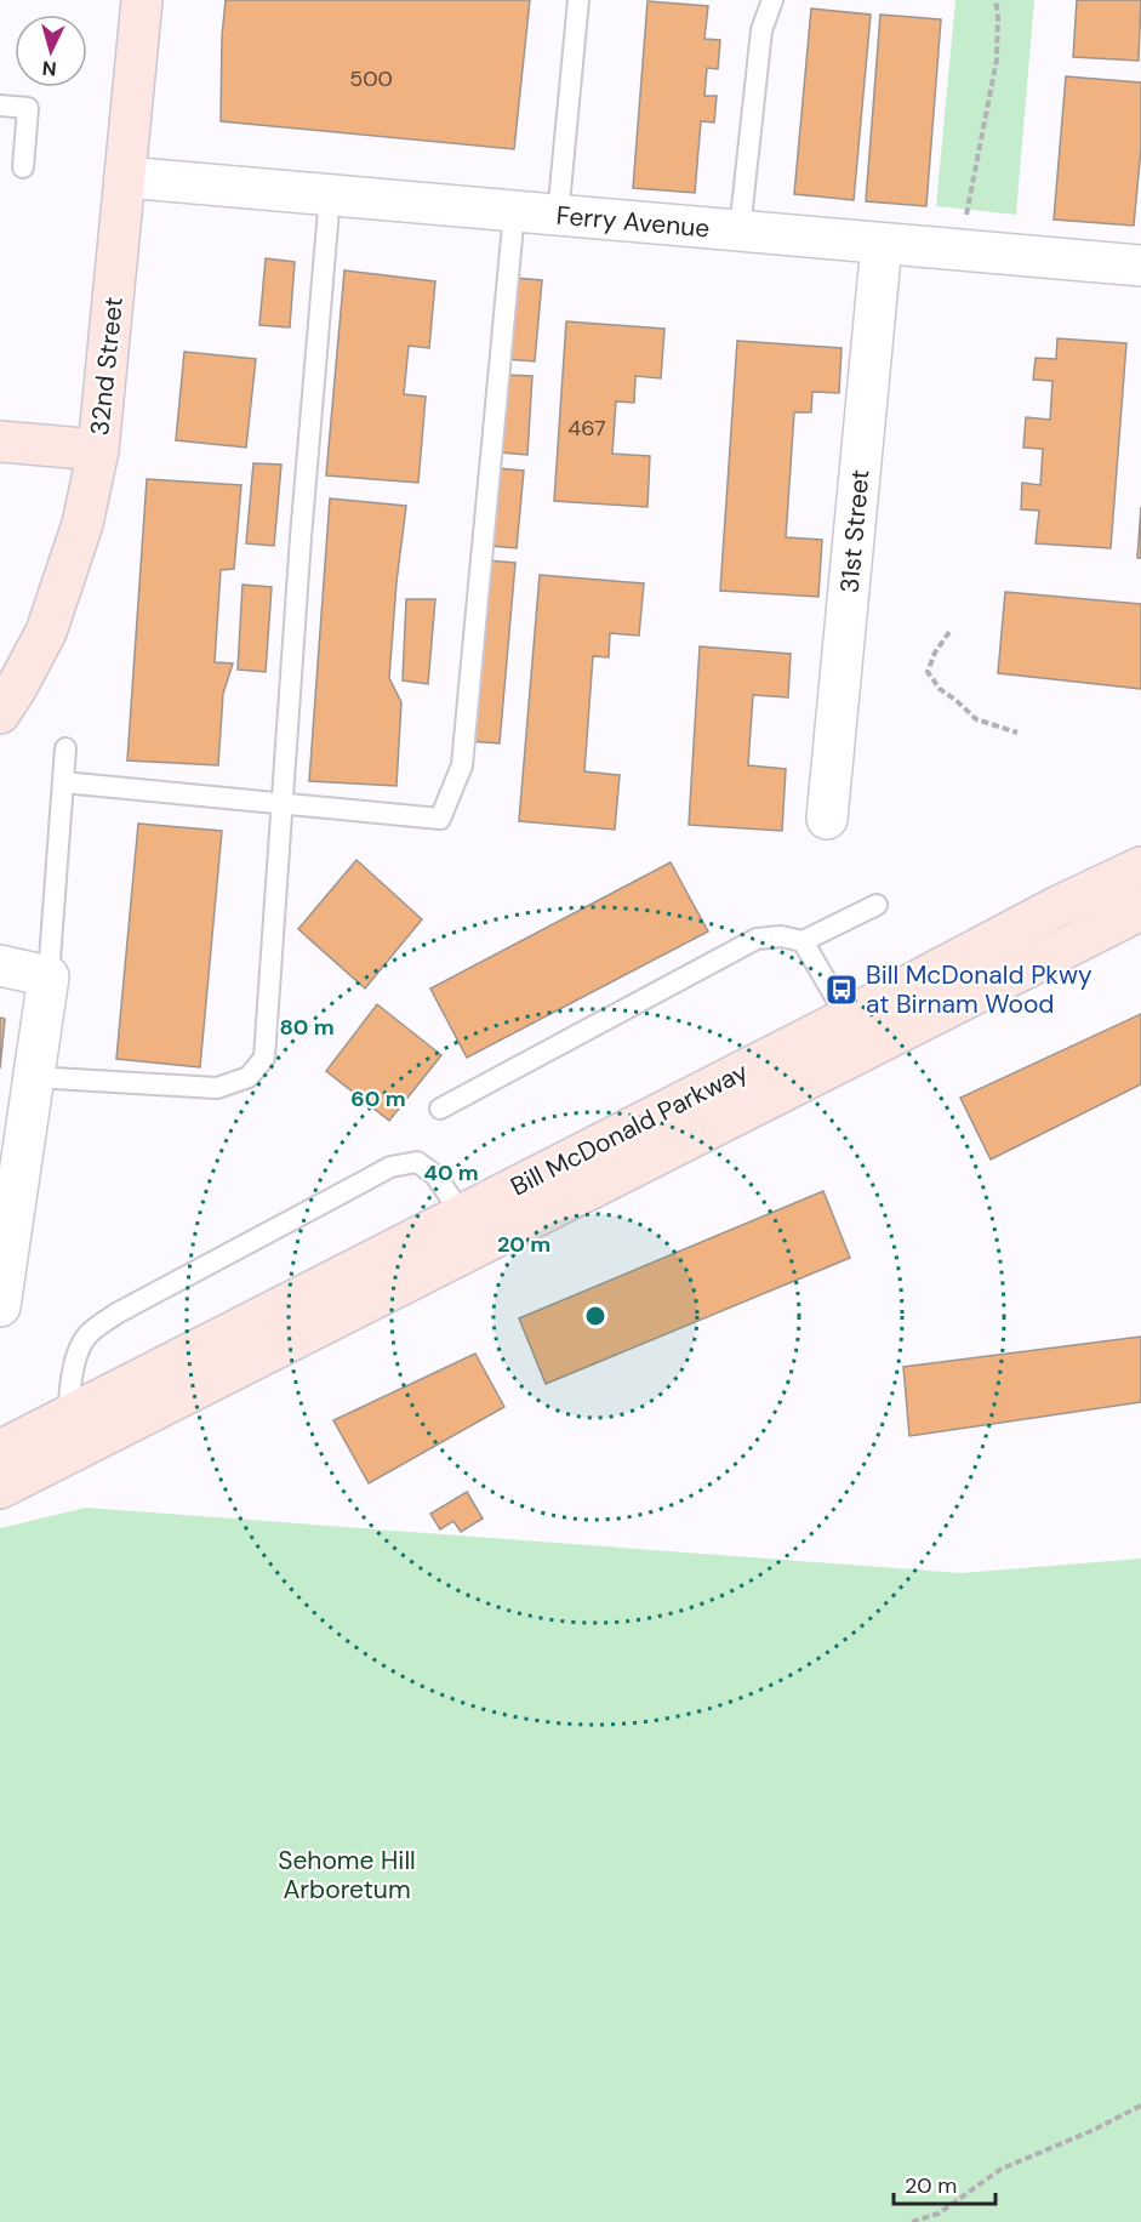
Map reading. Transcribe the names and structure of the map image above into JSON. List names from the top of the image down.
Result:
{
  "streets": {
    "main road": ["32nd Street", "Bill McDonald Parkway"],
    "street": ["Ferry Avenue", "31st Street"]
  },
  "crossings": [
    ["Ferry Avenue", "32nd Street"],
    ["Ferry Avenue", "31st Street"]
  ],
  "parks": ["Sehome Hill Arboretum"],
  "places": {
    "bus stop": ["Bill McDonald Pkwy at Birnam Wood"]
  },
  "house_numbers": ["500", "467"],
  "scale_bar": "20 m",
  "north": "bottom",
  "rings": [
    "80 m",
    "60 m",
    "40 m",
    "20 m"
  ]
}
